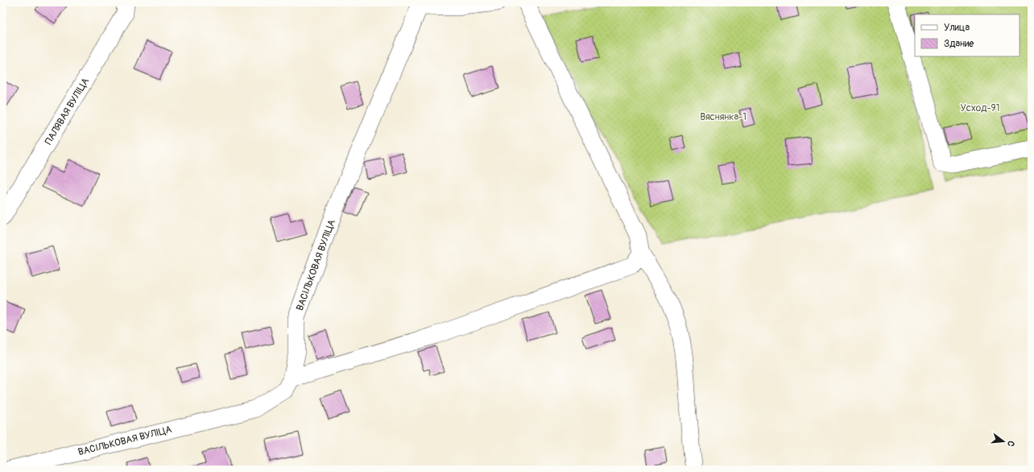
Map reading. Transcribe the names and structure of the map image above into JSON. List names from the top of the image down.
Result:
{
  "streets": {
    "street": ["ПАЛЯВАЯ ВУЛІЦА", "ВАСІЛЬКОВАЯ ВУЛІЦА"]
  },
  "parks": ["Усход-91", "Вяснянка-1"],
  "legend": ["Улица", "Здание"],
  "north": "right"
}
